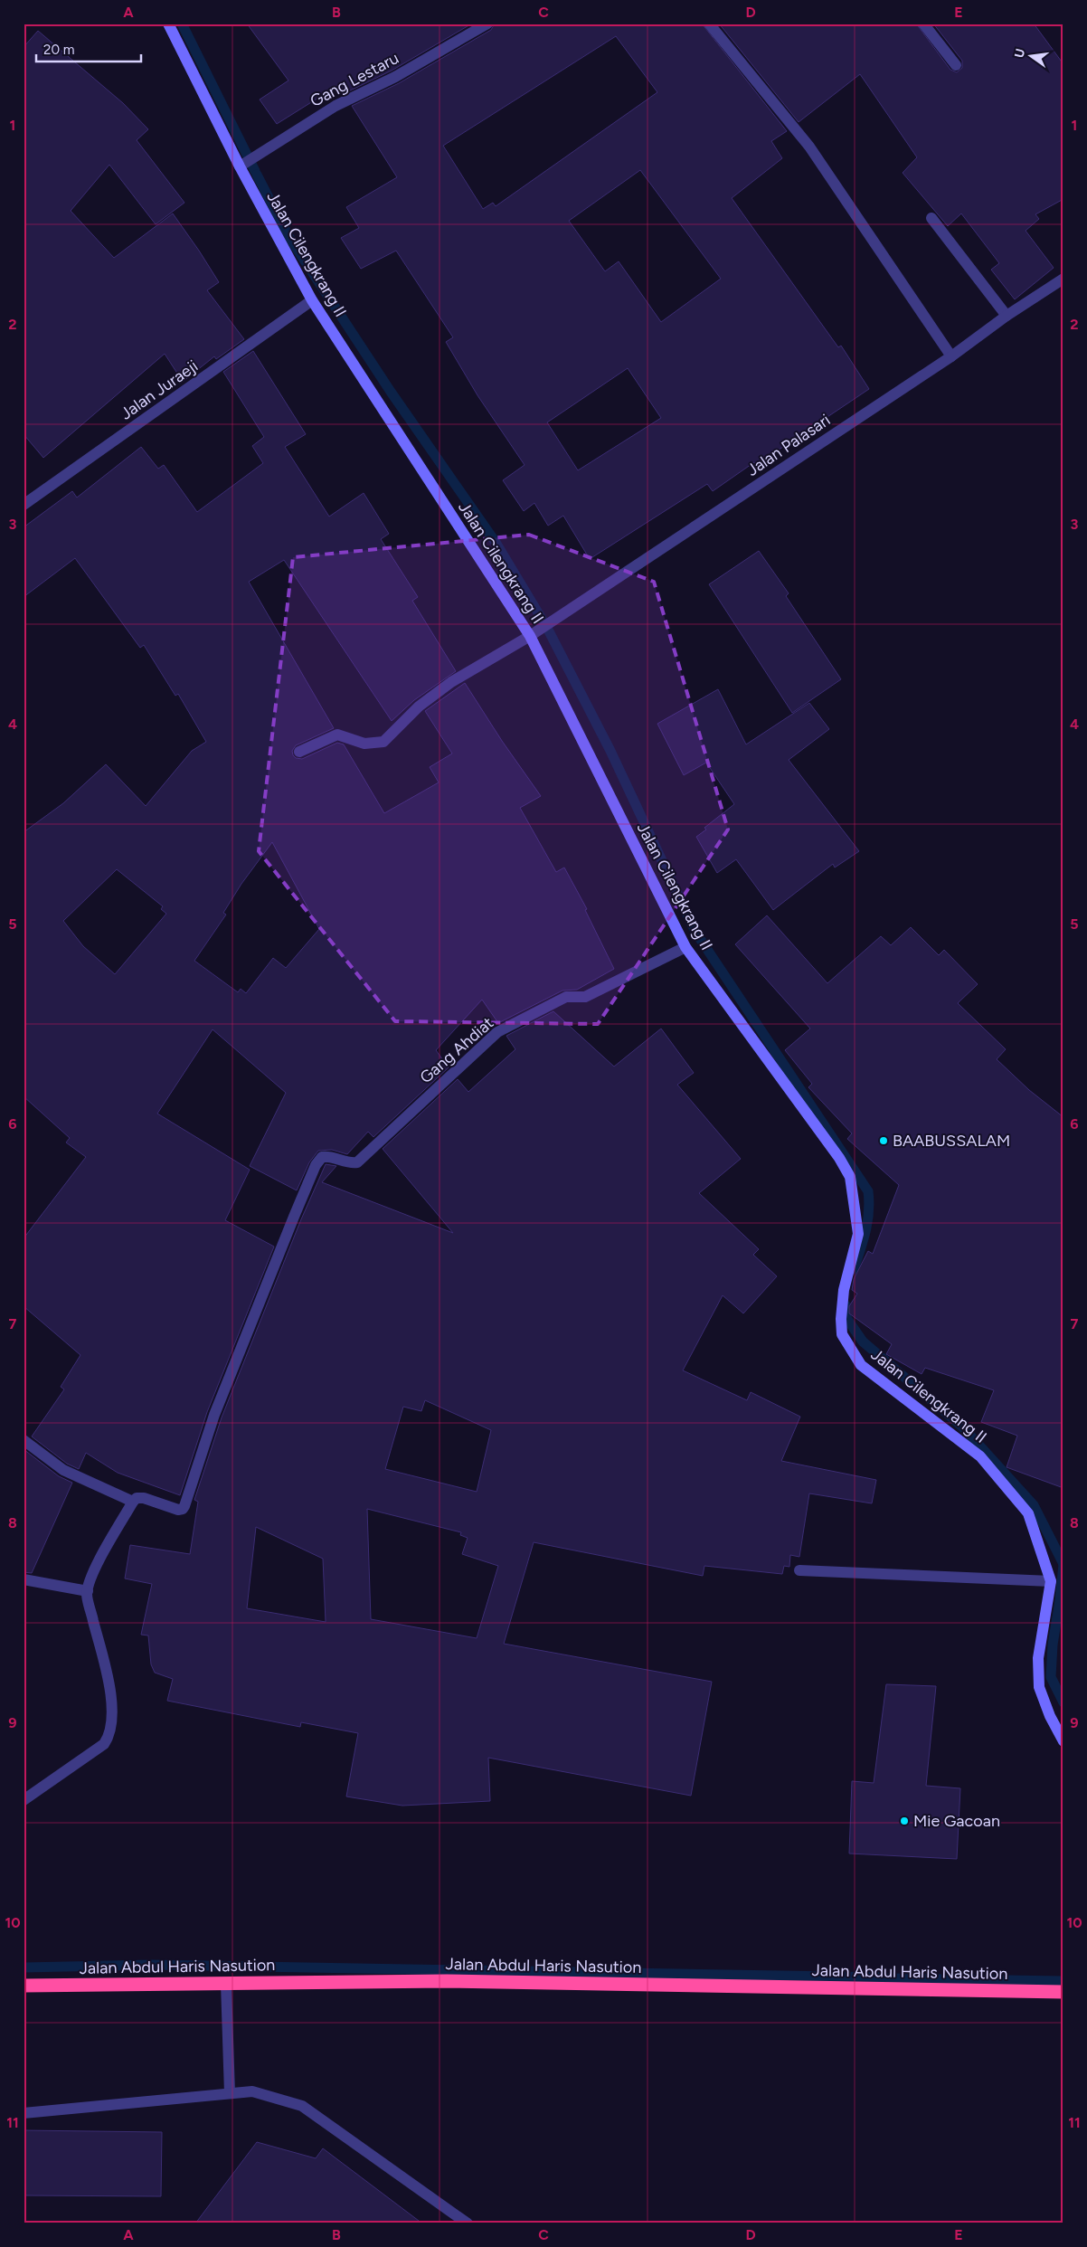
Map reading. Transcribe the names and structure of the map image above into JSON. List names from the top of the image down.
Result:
{
  "streets": {
    "highway": ["Jalan Abdul Haris Nasution"],
    "street": [
      "Gang Lestaru",
      "Jalan Cilengkrang II",
      "Jalan Juraeji",
      "Jalan Palasari",
      "Gang Ahdiat"
    ]
  },
  "crossings": [
    ["Gang Lestaru", "Jalan Cilengkrang II"],
    ["Jalan Cilengkrang II", "Jalan Juraeji"],
    ["Jalan Cilengkrang II", "Jalan Palasari"],
    ["Jalan Cilengkrang II", "Gang Ahdiat"]
  ],
  "places": ["BAABUSSALAM", "Mie Gacoan"],
  "scale_bar": "20 m",
  "north": "left",
  "grid": {
    "columns": [
      "A",
      "B",
      "C",
      "D",
      "E"
    ],
    "rows": [
      "1",
      "2",
      "3",
      "4",
      "5",
      "6",
      "7",
      "8",
      "9",
      "10",
      "11"
    ]
  }
}
